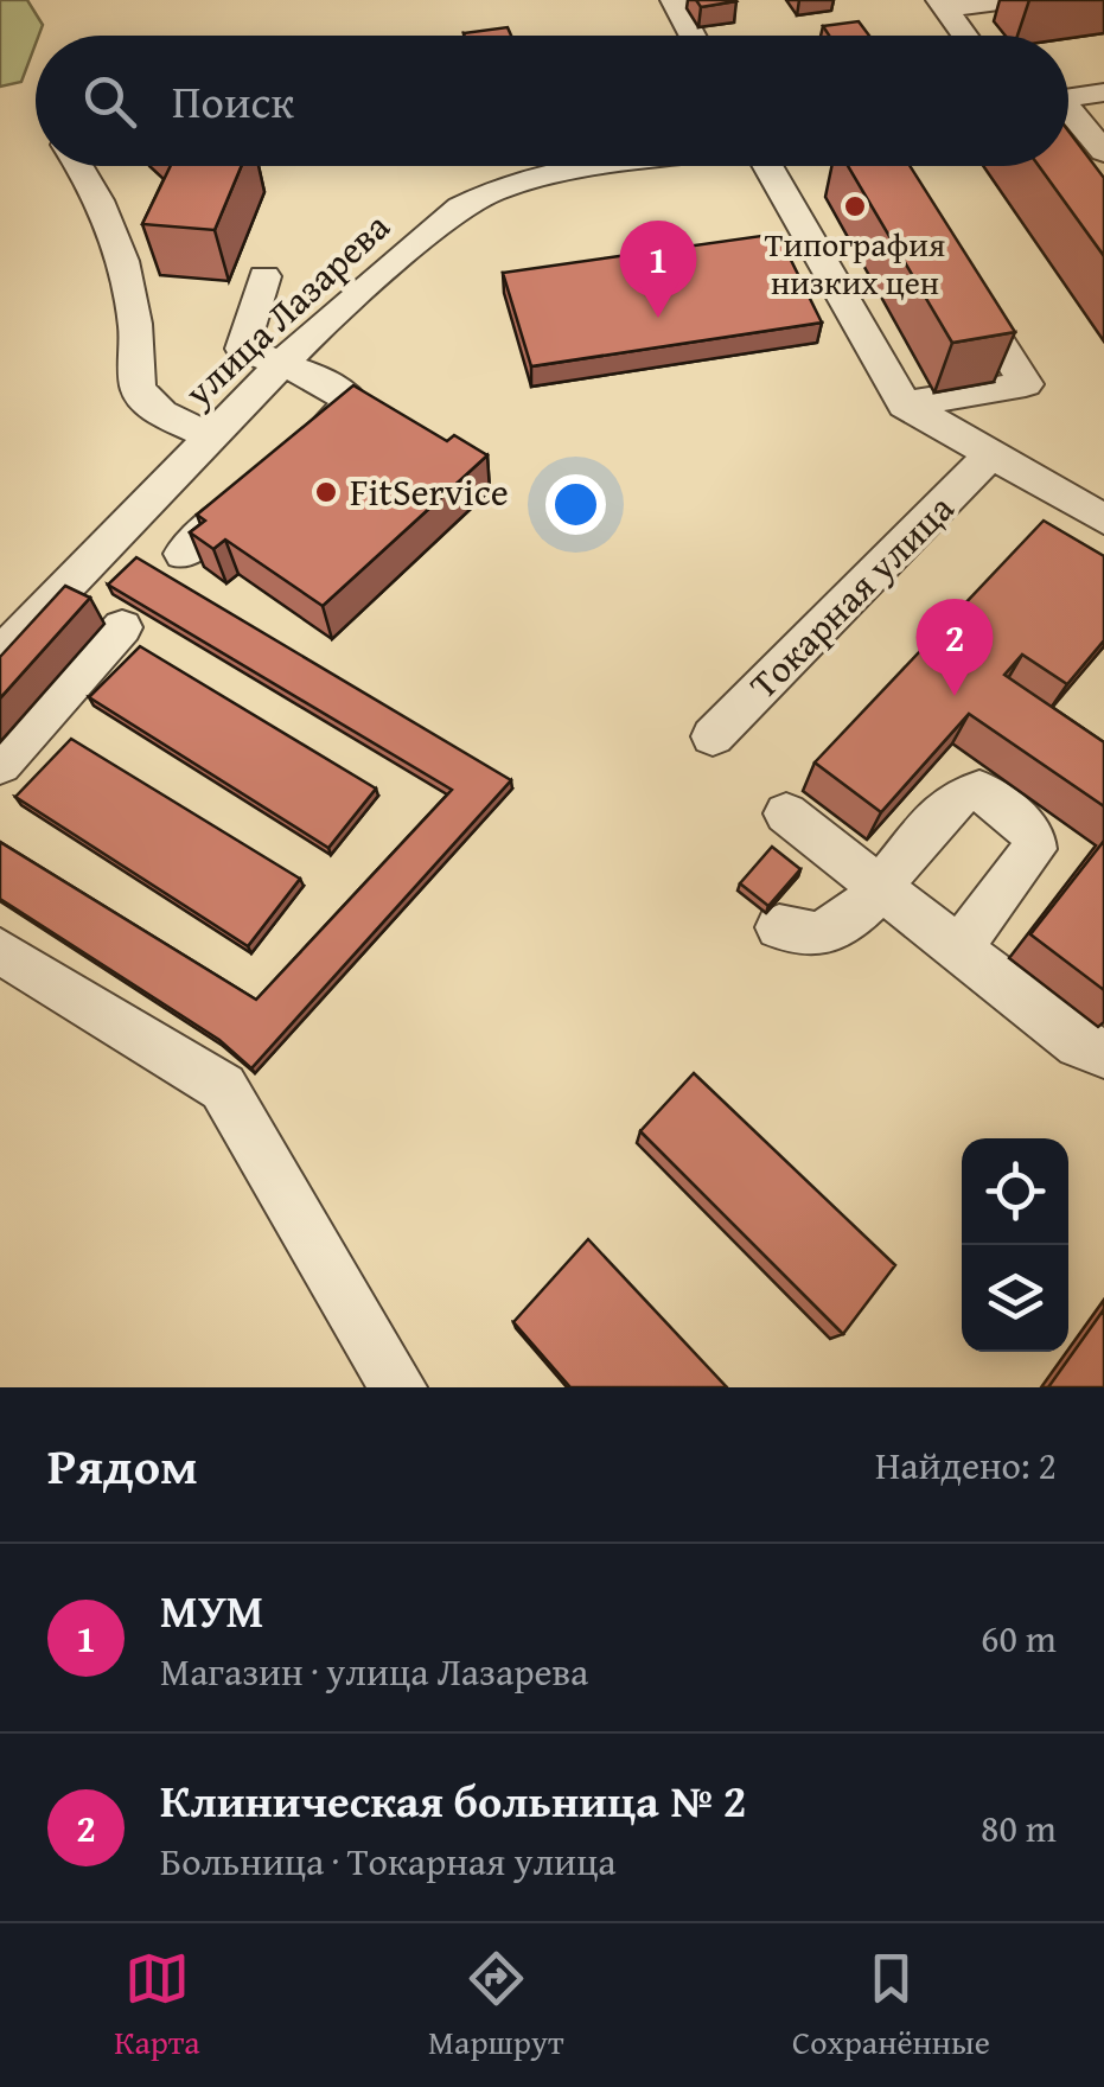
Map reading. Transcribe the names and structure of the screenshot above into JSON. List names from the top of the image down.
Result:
{
  "streets": {
    "street": ["улица Лазарева", "Токарная улица"]
  },
  "places": ["Типография низких цен", "FitService"],
  "page": {
    "search": "Поиск",
    "pins": ["1", "2"],
    "heading": ["Рядом", "Найдено: 2"],
    "list": [
      {
        "mark": "1",
        "name": "МУМ",
        "note": "Магазин · улица Лазарева",
        "value": "60 m"
      },
      {
        "mark": "2",
        "name": "Клиническая больница № 2",
        "note": "Больница · Токарная улица",
        "value": "80 m"
      }
    ],
    "nav": ["Карта", "Маршрут", "Сохранённые"]
  }
}
